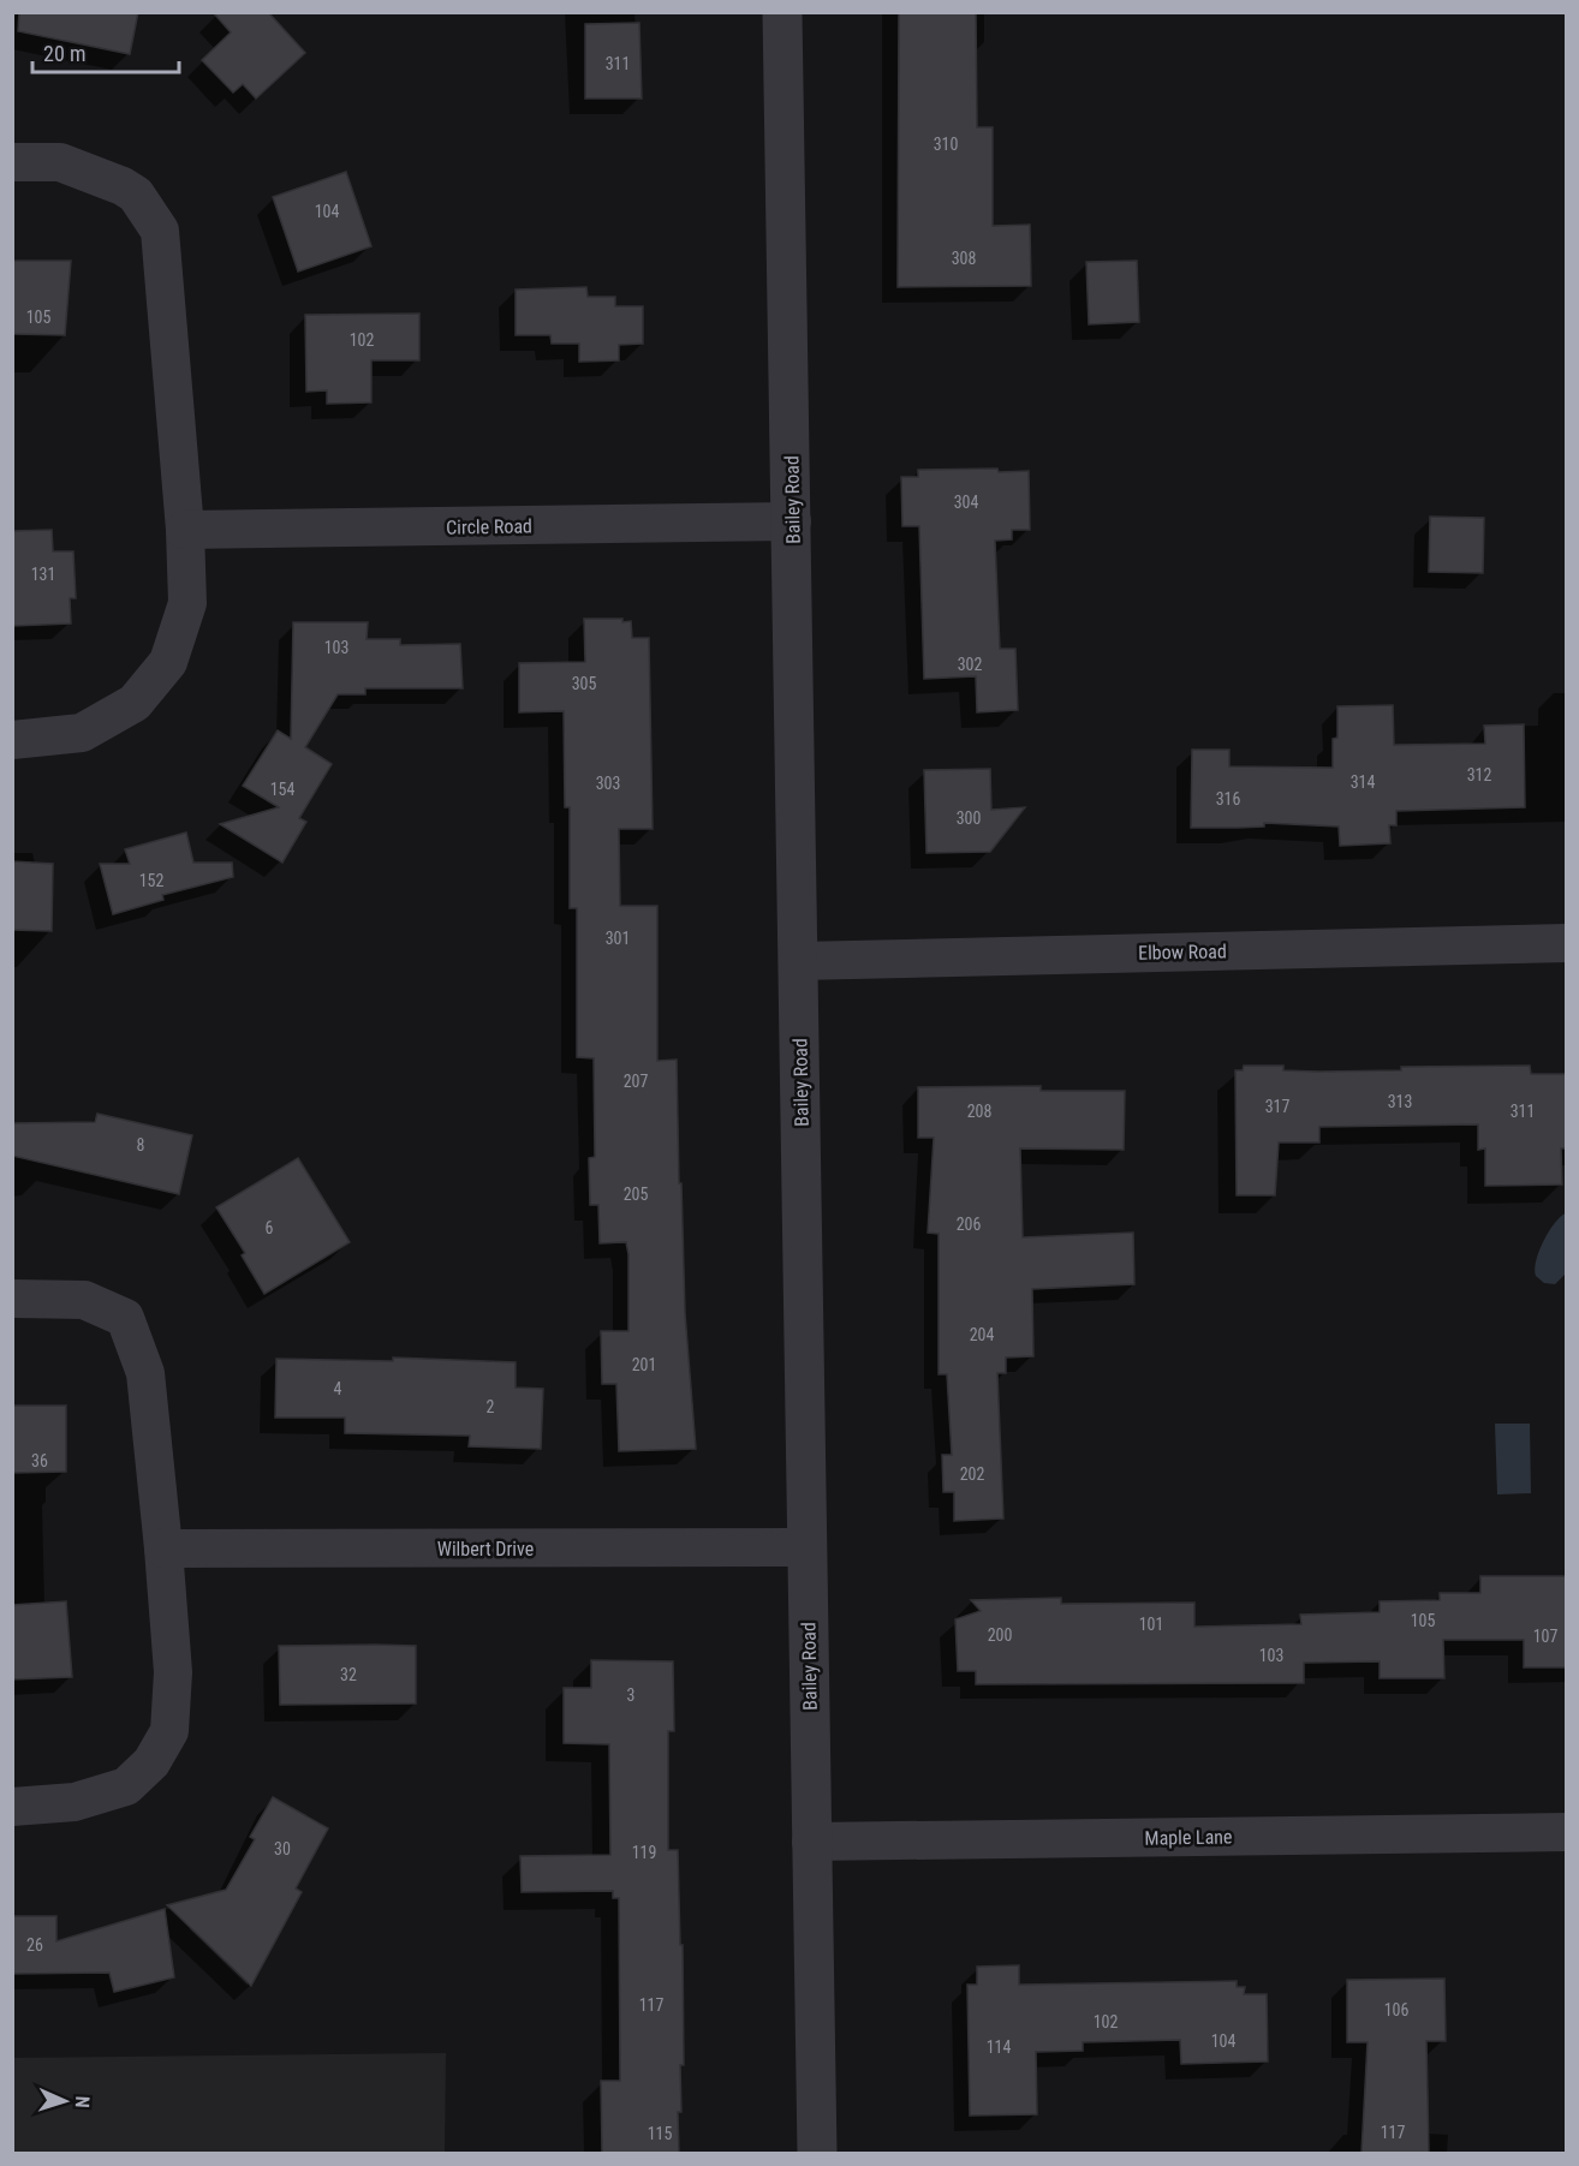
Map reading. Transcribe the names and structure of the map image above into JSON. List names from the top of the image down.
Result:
{
  "streets": {
    "street": [
      "Bailey Road",
      "Circle Road",
      "Elbow Road",
      "Wilbert Drive",
      "Maple Lane"
    ]
  },
  "crossings": [
    ["Bailey Road", "Circle Road"],
    ["Bailey Road", "Elbow Road"],
    ["Bailey Road", "Wilbert Drive"],
    ["Bailey Road", "Maple Lane"]
  ],
  "house_numbers": [
    "311",
    "310",
    "104",
    "308",
    "105",
    "102",
    "304",
    "131",
    "103",
    "302",
    "305",
    "312",
    "314",
    "303",
    "154",
    "316",
    "300",
    "152",
    "301",
    "207",
    "313",
    "317",
    "208",
    "311",
    "8",
    "205",
    "206",
    "6",
    "204",
    "201",
    "4",
    "2",
    "36",
    "202",
    "105",
    "101",
    "200",
    "107",
    "103",
    "32",
    "3",
    "30",
    "119",
    "26",
    "117",
    "106",
    "102",
    "104",
    "114",
    "117",
    "115"
  ],
  "scale_bar": "20 m",
  "north": "right"
}
